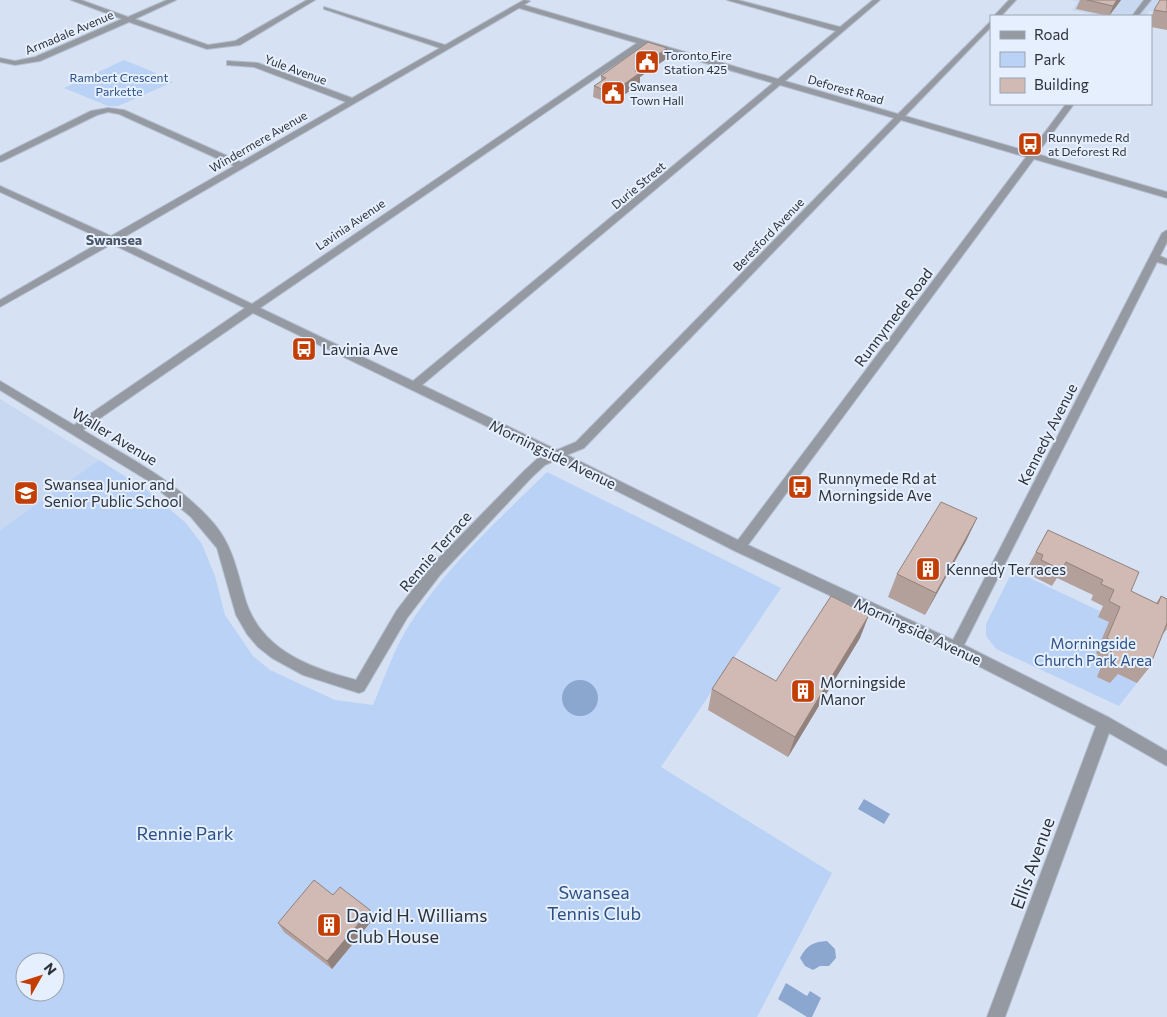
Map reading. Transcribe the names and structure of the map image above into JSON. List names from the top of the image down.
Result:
{
  "streets": {
    "street": [
      "Armadale Avenue",
      "Yule Avenue",
      "Deforest Road",
      "Windermere Avenue",
      "Durie Street",
      "Lavinia Avenue",
      "Beresford Avenue",
      "Runnymede Road",
      "Kennedy Avenue",
      "Waller Avenue",
      "Morningside Avenue",
      "Rennie Terrace",
      "Ellis Avenue"
    ]
  },
  "crossings": [
    ["Yule Avenue", "Windermere Avenue"],
    ["Deforest Road", "Windermere Avenue"],
    ["Deforest Road", "Durie Street"],
    ["Deforest Road", "Lavinia Avenue"],
    ["Deforest Road", "Beresford Avenue"],
    ["Deforest Road", "Runnymede Road"],
    ["Windermere Avenue", "Morningside Avenue"],
    ["Durie Street", "Morningside Avenue"],
    ["Lavinia Avenue", "Waller Avenue"],
    ["Lavinia Avenue", "Morningside Avenue"],
    ["Beresford Avenue", "Morningside Avenue"],
    ["Beresford Avenue", "Rennie Terrace"],
    ["Runnymede Road", "Morningside Avenue"],
    ["Kennedy Avenue", "Morningside Avenue"],
    ["Waller Avenue", "Rennie Terrace"],
    ["Morningside Avenue", "Rennie Terrace"],
    ["Morningside Avenue", "Ellis Avenue"]
  ],
  "districts": ["Swansea"],
  "parks": [
    "Rambert Crescent Parkette",
    "Morningside Church Park Area",
    "Rennie Park",
    "Swansea Tennis Club"
  ],
  "places": {
    "public building": ["Toronto Fire Station 425", "Swansea Town Hall"],
    "bus stop": ["Runnymede Rd at Deforest Rd", "Lavinia Ave", "Runnymede Rd at Morningside Ave"],
    "school or university": ["Swansea Junior and Senior Public School"],
    "building": ["Kennedy Terraces", "Morningside Manor", "David H. Williams Club House"]
  },
  "legend": ["Road", "Park", "Building"],
  "north": "top right"
}
